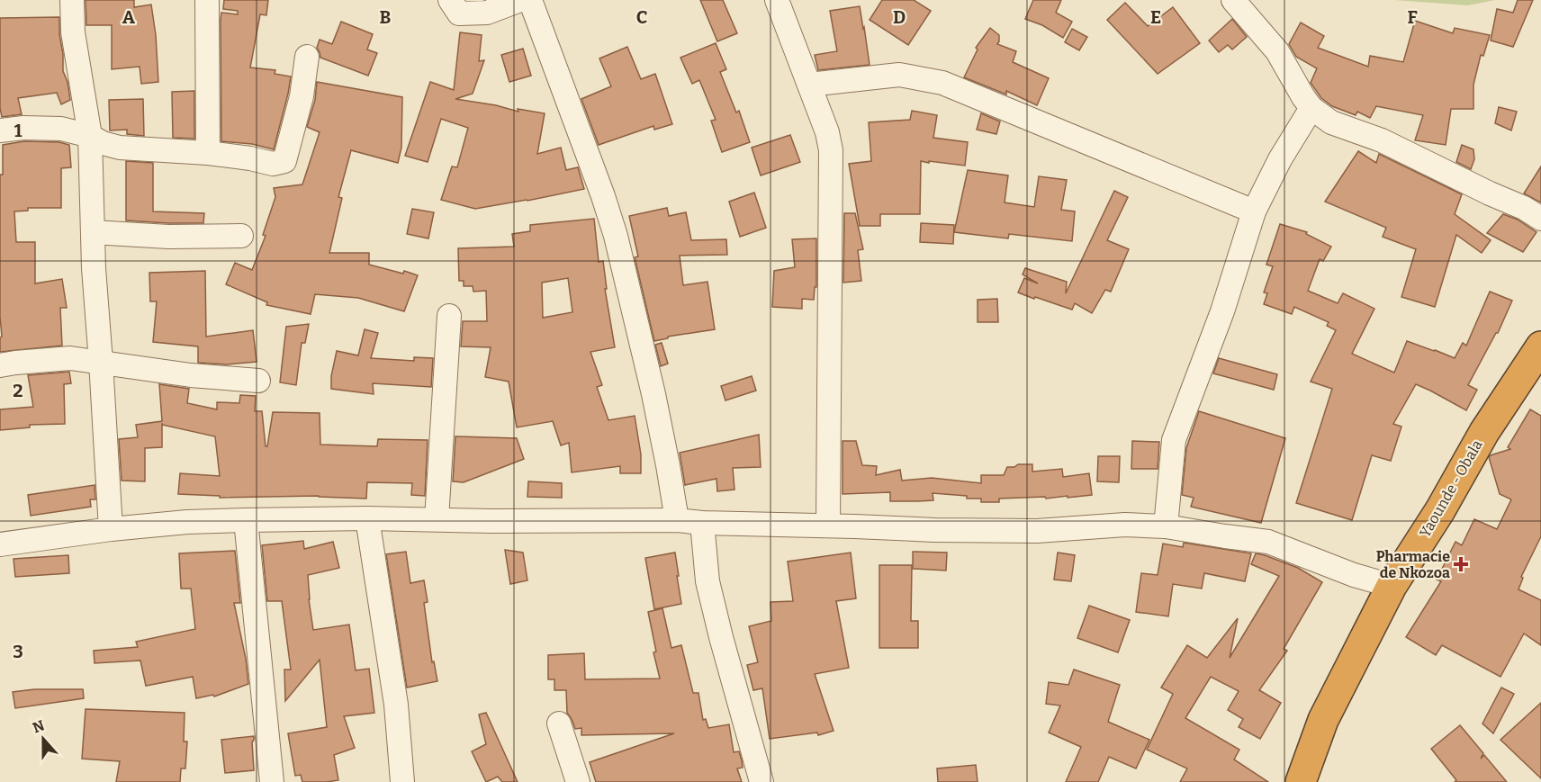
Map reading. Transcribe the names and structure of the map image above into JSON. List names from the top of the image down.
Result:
{
  "streets": {
    "highway": ["Yaounde - Obala"]
  },
  "places": {
    "health": ["Pharmacie de Nkozoa"]
  },
  "north": "top",
  "grid": {
    "columns": [
      "A",
      "B",
      "C",
      "D",
      "E",
      "F"
    ],
    "rows": ["1", "2", "3"]
  }
}
